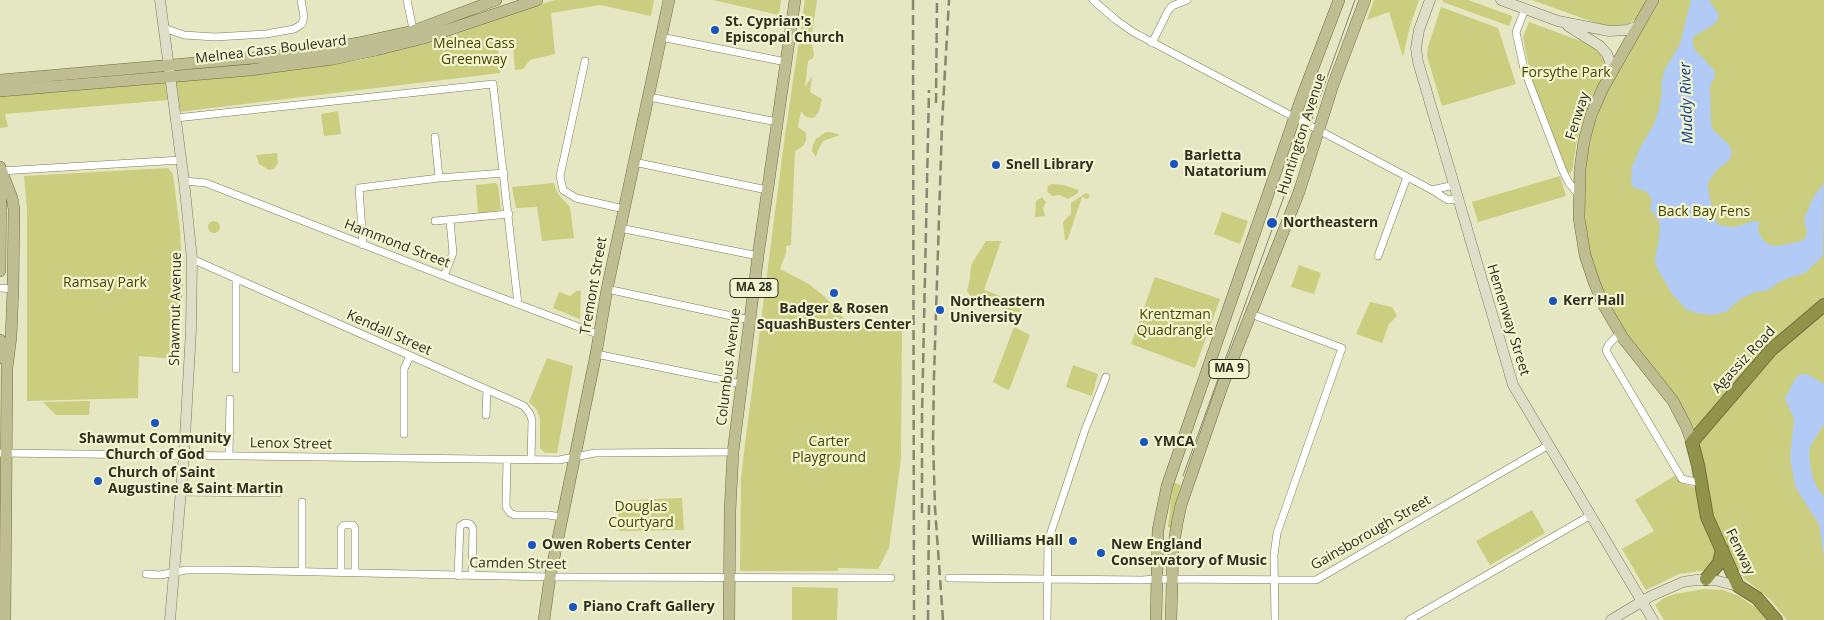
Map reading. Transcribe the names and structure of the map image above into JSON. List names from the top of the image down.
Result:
{
  "streets": {
    "highway": ["Fenway", "Agassiz Road"],
    "main road": [
      "Melnea Cass Boulevard",
      "Huntington Avenue",
      "Tremont Street",
      "MA 28",
      "Shawmut Avenue",
      "Hemenway Street",
      "Columbus Avenue",
      "MA 9"
    ],
    "street": [
      "Hammond Street",
      "Kendall Street",
      "Lenox Street",
      "Gainsborough Street",
      "Camden Street"
    ]
  },
  "crossings": [
    ["Melnea Cass Boulevard", "Shawmut Avenue"],
    ["Fenway", "Agassiz Road"],
    ["Huntington Avenue", "Gainsborough Street"],
    ["Hammond Street", "Tremont Street"],
    ["Hammond Street", "Shawmut Avenue"],
    ["Tremont Street", "Lenox Street"],
    ["Tremont Street", "Camden Street"],
    ["Shawmut Avenue", "Kendall Street"],
    ["Shawmut Avenue", "Lenox Street"],
    ["Shawmut Avenue", "Camden Street"],
    ["Hemenway Street", "Gainsborough Street"],
    ["Kendall Street", "Lenox Street"],
    ["Columbus Avenue", "Lenox Street"],
    ["Columbus Avenue", "Camden Street"]
  ],
  "water": ["Muddy River"],
  "parks": [
    "Melnea Cass Greenway",
    "Forsythe Park",
    "Back Bay Fens",
    "Ramsay Park",
    "Krentzman Quadrangle",
    "Carter Playground",
    "Douglas Courtyard"
  ],
  "places": [
    "St. Cyprian's Episcopal Church",
    "Barletta Natatorium",
    "Snell Library",
    "Northeastern",
    "Badger & Rosen SquashBusters Center",
    "Kerr Hall",
    "Northeastern University",
    "Shawmut Community Church of God",
    "YMCA",
    "Church of Saint Augustine & Saint Martin",
    "Williams Hall",
    "Owen Roberts Center",
    "New England Conservatory of Music",
    "Piano Craft Gallery"
  ]
}
